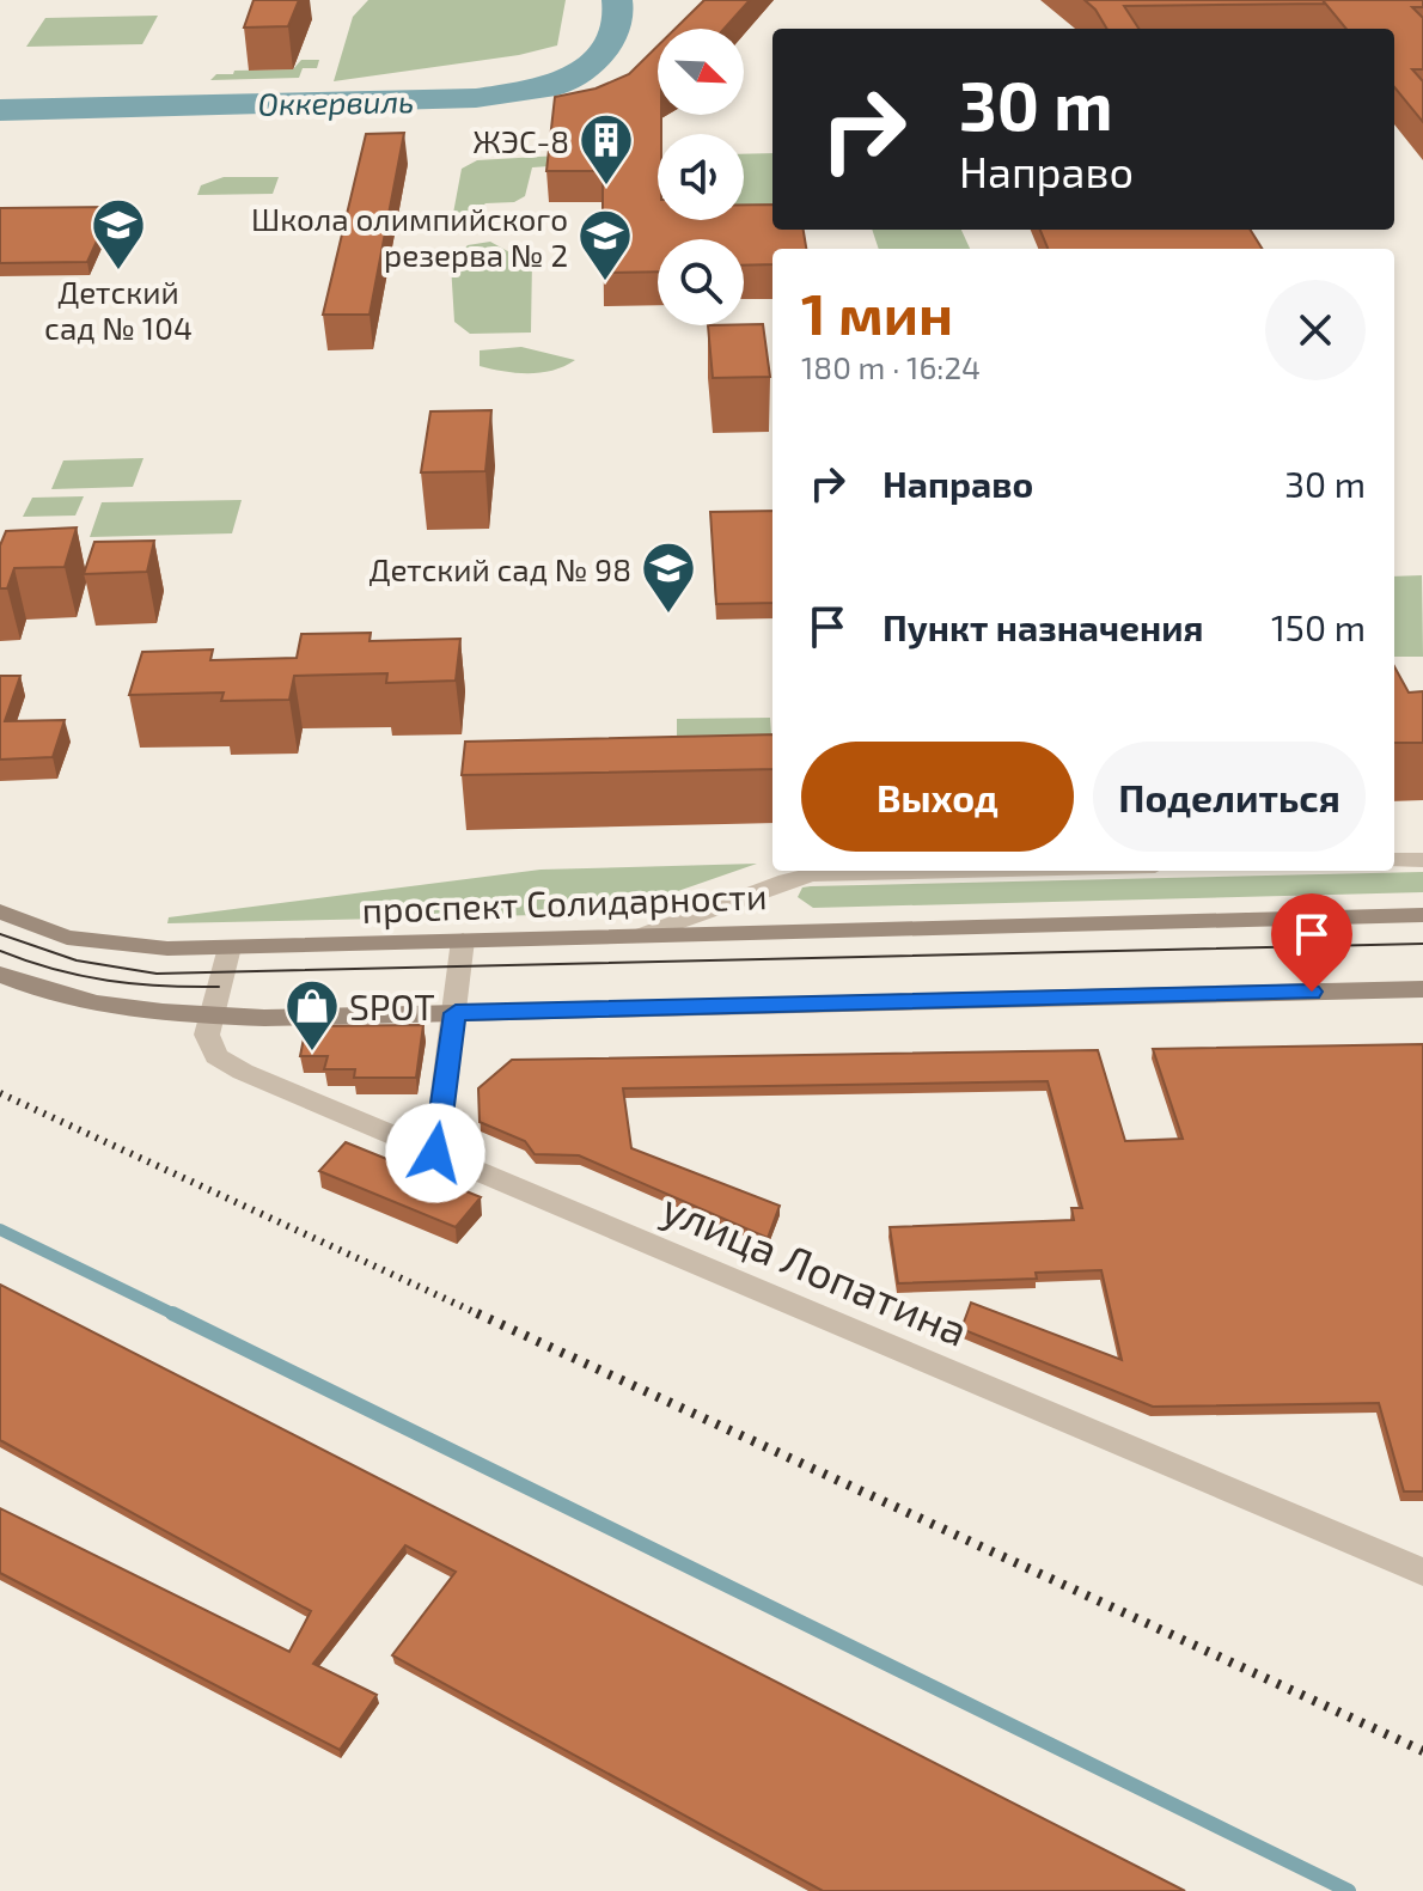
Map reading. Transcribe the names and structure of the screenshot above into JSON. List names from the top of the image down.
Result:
{
  "streets": {
    "main road": ["проспект Солидарности"],
    "street": ["улица Лопатина"]
  },
  "water": ["Оккервиль"],
  "places": {
    "building": ["ЖЭС-8"],
    "school or university": ["Детский сад № 104", "Школа олимпийского резерва № 2", "Детский сад № 98"],
    "shop": ["SPOT"]
  },
  "north": "bottom right",
  "page": {
    "turn": ["30 m", "Направо"],
    "heading": ["1 мин", "180 m · 16:24"],
    "list": [
      {
        "name": "Направо",
        "value": "30 m"
      },
      {
        "name": "Пункт назначения",
        "value": "150 m"
      }
    ],
    "buttons": ["Выход", "Поделиться"]
  }
}
